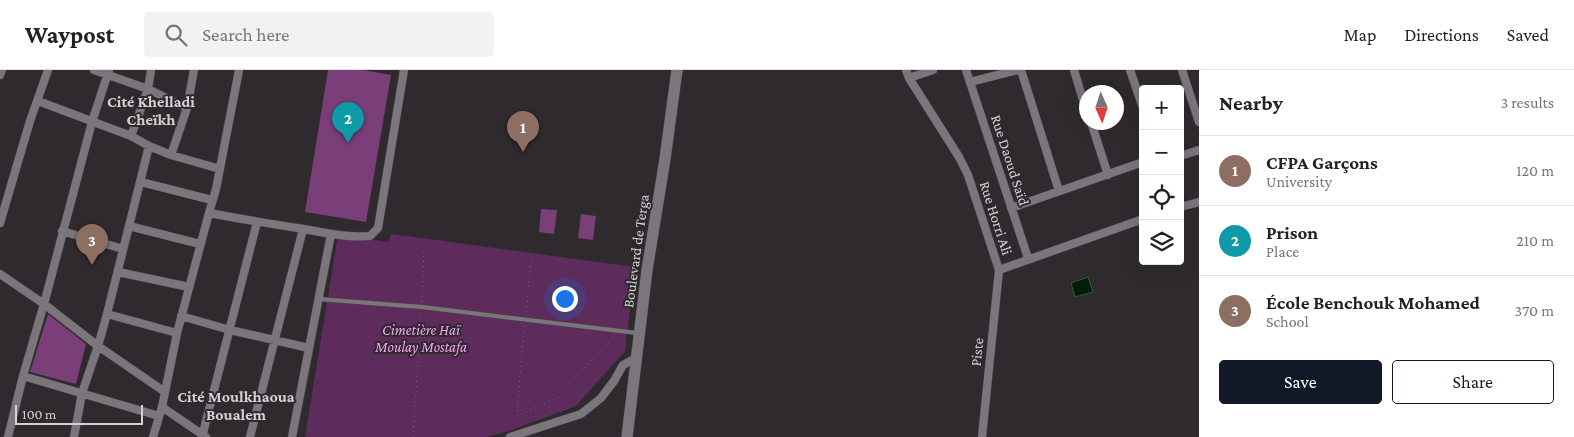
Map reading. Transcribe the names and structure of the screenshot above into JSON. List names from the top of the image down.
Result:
{
  "streets": {
    "main road": ["Boulevard de Terga"],
    "street": ["Rue Daoud Saïd", "Rue Horri Ali", "Piste"]
  },
  "crossings": [
    ["Rue Daoud Saïd", "Rue Horri Ali"],
    ["Rue Horri Ali", "Piste"]
  ],
  "districts": ["Cité Khelladi Cheïkh", "Cité Moulkhaoua Boualem"],
  "parks": ["Cimetière Haï Moulay Mostafa"],
  "scale_bar": "100 m",
  "north": "bottom",
  "page": {
    "header": "Waypost",
    "search": "Search here",
    "nav": ["Map", "Directions", "Saved"],
    "heading": ["Nearby", "3 results"],
    "map_buttons": ["+", "−"],
    "pins": ["2", "1", "3"],
    "list": [
      {
        "mark": "1",
        "name": "CFPA Garçons",
        "note": "University",
        "value": "120 m"
      },
      {
        "mark": "2",
        "name": "Prison",
        "note": "Place",
        "value": "210 m"
      },
      {
        "mark": "3",
        "name": "École Benchouk Mohamed",
        "note": "School",
        "value": "370 m"
      }
    ],
    "buttons": ["Save", "Share"],
    "scale": "100 m"
  }
}
